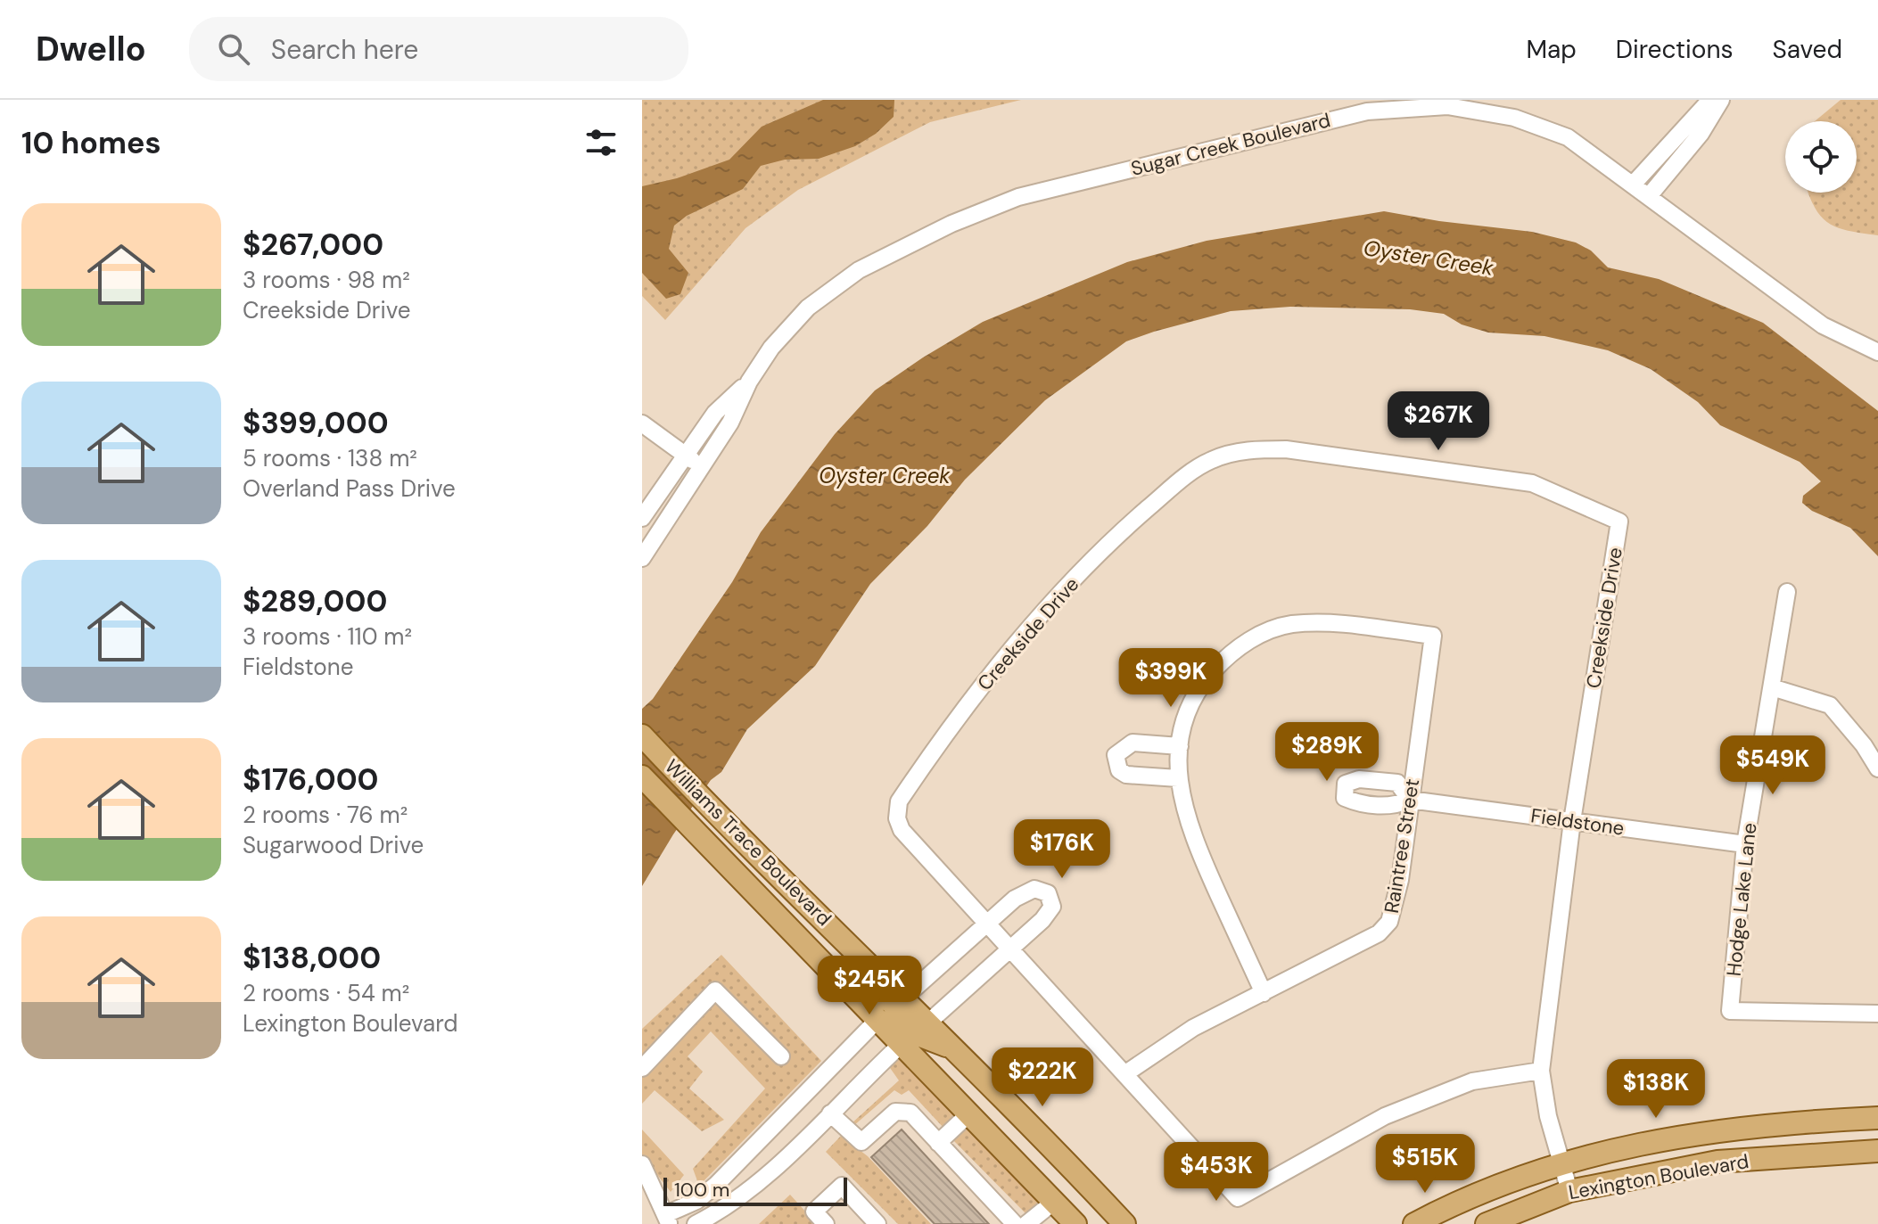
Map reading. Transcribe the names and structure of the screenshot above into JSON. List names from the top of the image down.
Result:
{
  "streets": {
    "main road": ["Williams Trace Boulevard", "Lexington Boulevard"],
    "street": [
      "Sugar Creek Boulevard",
      "Creekside Drive",
      "Fieldstone",
      "Raintree Street",
      "Hodge Lake Lane"
    ]
  },
  "crossings": [
    ["Creekside Drive", "Fieldstone"],
    ["Creekside Drive", "Lexington Boulevard"],
    ["Fieldstone", "Raintree Street"],
    ["Fieldstone", "Hodge Lake Lane"]
  ],
  "water": ["Oyster Creek"],
  "scale_bar": "100 m",
  "page": {
    "header": "Dwello",
    "search": "Search here",
    "nav": ["Map", "Directions", "Saved"],
    "heading": "10 homes",
    "list": [
      {
        "name": "$267,000",
        "note": "3 rooms · 98 m² · Creekside Drive"
      },
      {
        "name": "$399,000",
        "note": "5 rooms · 138 m² · Overland Pass Drive"
      },
      {
        "name": "$289,000",
        "note": "3 rooms · 110 m² · Fieldstone"
      },
      {
        "name": "$176,000",
        "note": "2 rooms · 76 m² · Sugarwood Drive"
      },
      {
        "name": "$138,000",
        "note": "2 rooms · 54 m² · Lexington Boulevard"
      }
    ],
    "price": [
      "$267K",
      "$399K",
      "$289K",
      "$549K",
      "$176K",
      "$245K",
      "$222K",
      "$138K",
      "$515K",
      "$453K"
    ],
    "scale": "100 m"
  }
}
